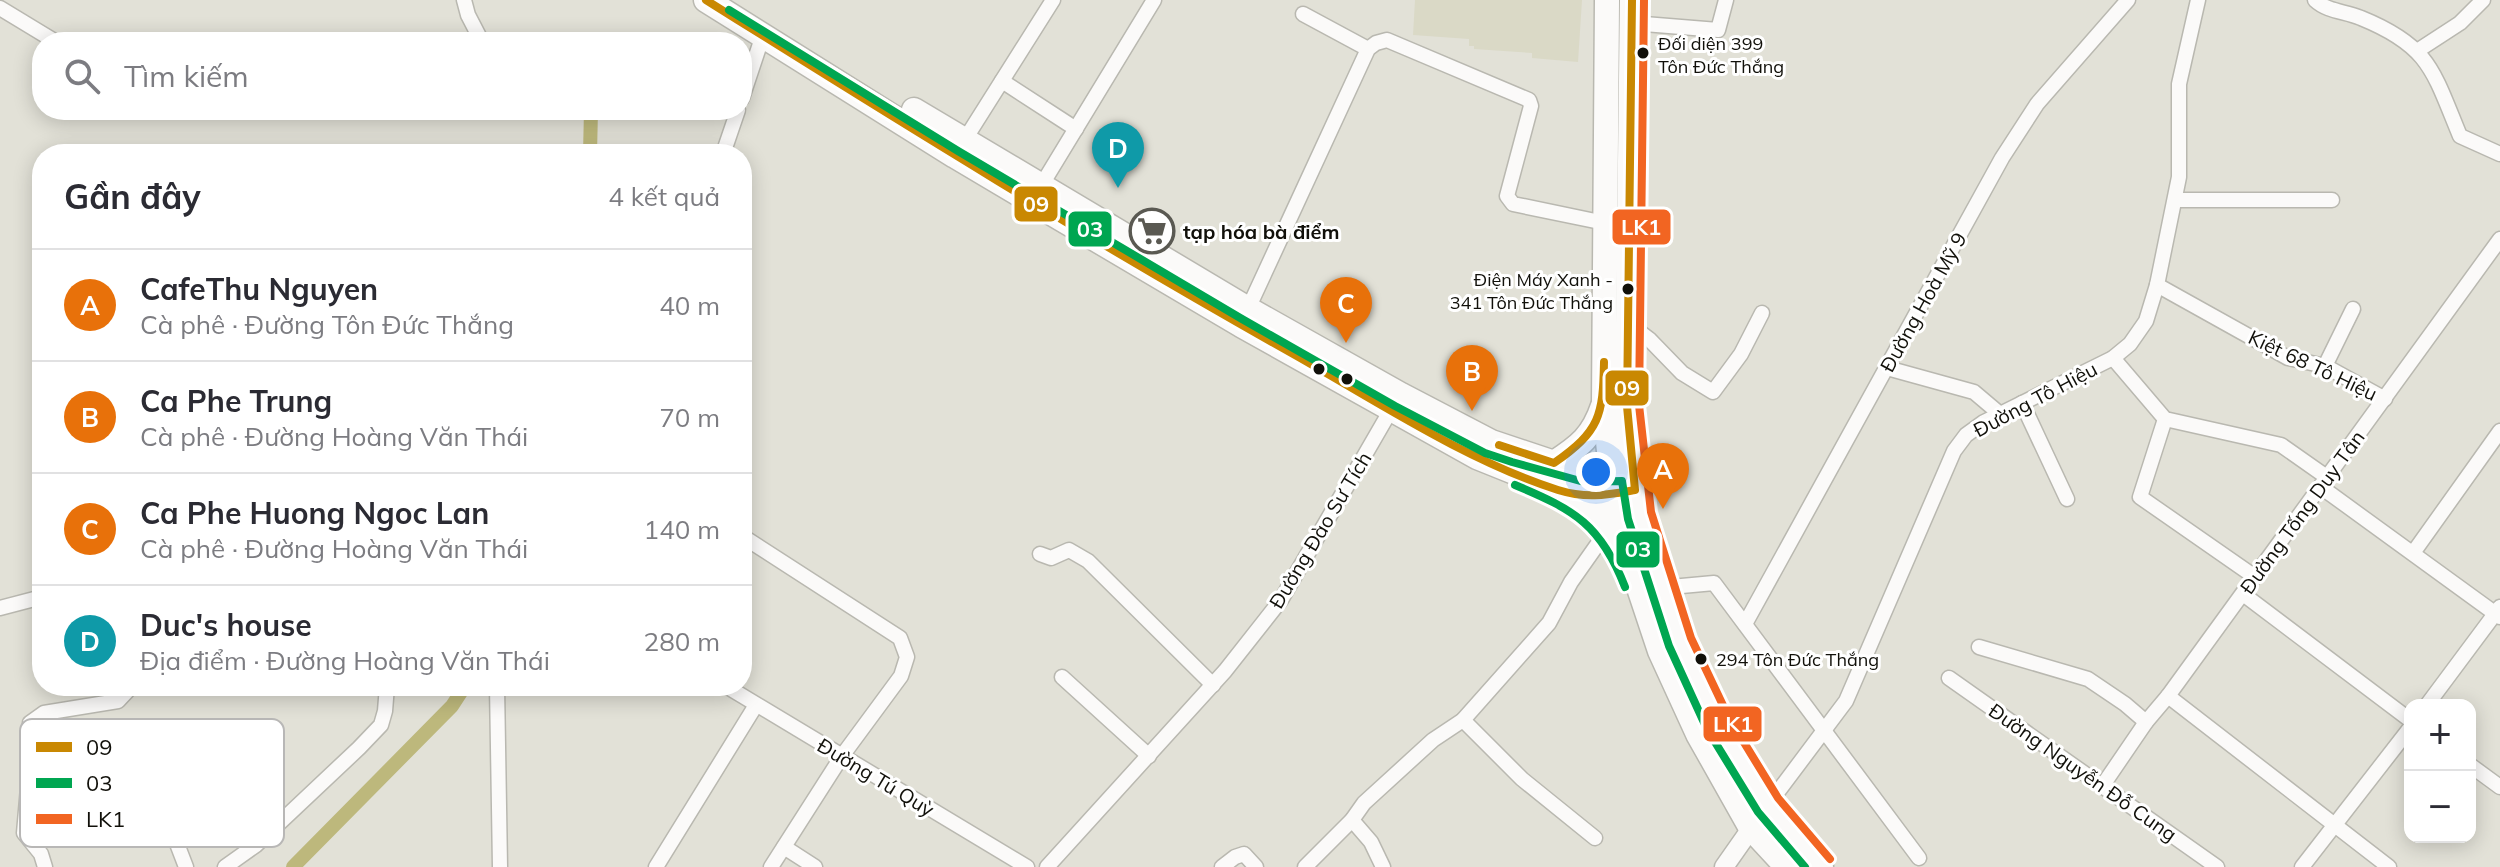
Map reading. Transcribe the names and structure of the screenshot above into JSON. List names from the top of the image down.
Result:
{
  "streets": {
    "street": [
      "Đường Hoà Mỹ 9",
      "Kiệt 68 Tô Hiệu",
      "Đường Tô Hiệu",
      "Đường Tống Duy Tân",
      "Đường Đào Sư Tích",
      "Đường Nguyễn Đỗ Cung",
      "Đường Tú Quỳ"
    ]
  },
  "crossings": [
    ["Kiệt 68 Tô Hiệu", "Đường Tô Hiệu"],
    ["Kiệt 68 Tô Hiệu", "Đường Tống Duy Tân"],
    ["Đường Tống Duy Tân", "Đường Nguyễn Đỗ Cung"]
  ],
  "places": {
    "other": ["Đối diện 399 Tôn Đức Thắng", "Điện Máy Xanh - 341 Tôn Đức Thắng", "294 Tôn Đức Thắng"],
    "supermarket": ["tạp hóa bà điểm"]
  },
  "lines": ["transit line 09", "transit line LK1", "transit line 03"],
  "legend": ["09", "03", "LK1"],
  "page": {
    "search": "Tìm kiếm",
    "pins": [
      "D",
      "C",
      "B",
      "A"
    ],
    "heading": ["Gần đây", "4 kết quả"],
    "list": [
      {
        "mark": "A",
        "name": "CafeThu Nguyen",
        "note": "Cà phê · Đường Tôn Đức Thắng",
        "value": "40 m"
      },
      {
        "mark": "B",
        "name": "Ca Phe Trung",
        "note": "Cà phê · Đường Hoàng Văn Thái",
        "value": "70 m"
      },
      {
        "mark": "C",
        "name": "Ca Phe Huong Ngoc Lan",
        "note": "Cà phê · Đường Hoàng Văn Thái",
        "value": "140 m"
      },
      {
        "mark": "D",
        "name": "Duc's house",
        "note": "Địa điểm · Đường Hoàng Văn Thái",
        "value": "280 m"
      }
    ],
    "map_buttons": ["+", "−"]
  }
}
